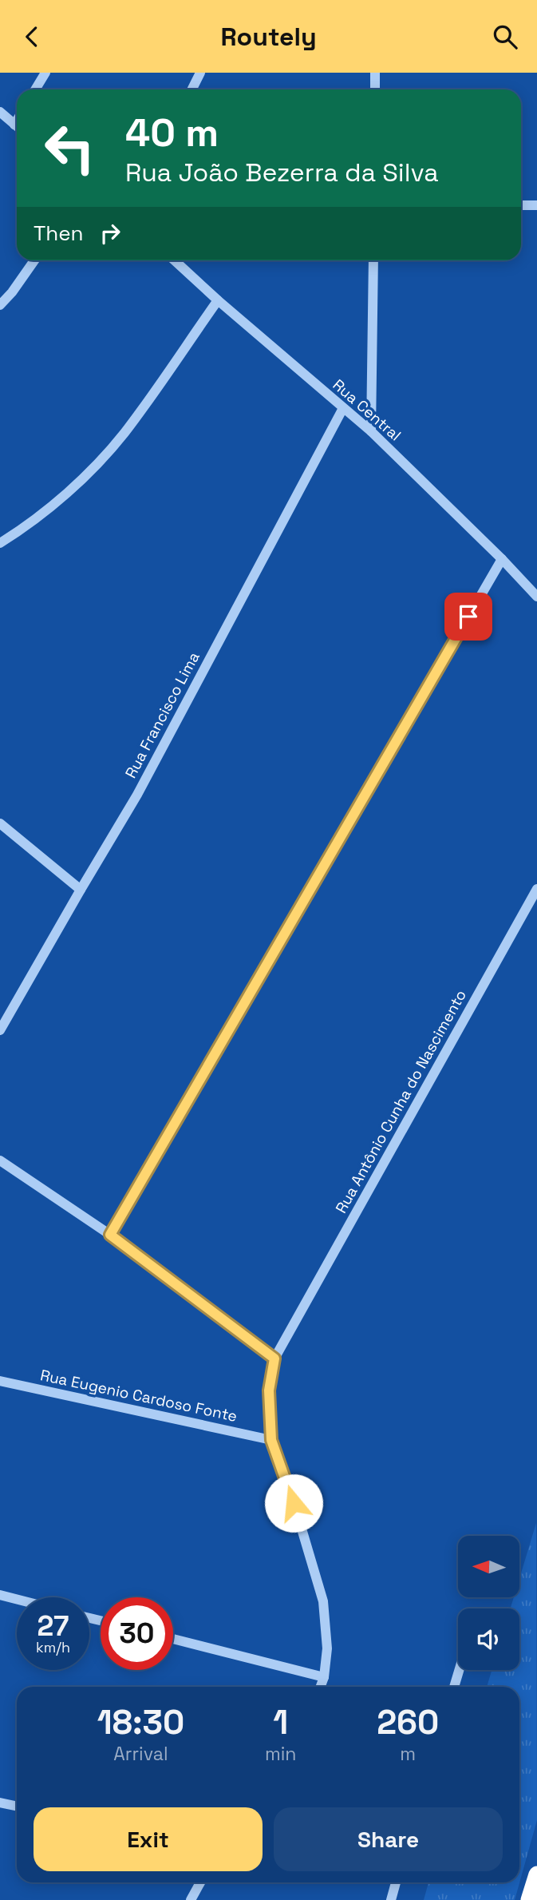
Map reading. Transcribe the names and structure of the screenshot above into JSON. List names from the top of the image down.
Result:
{
  "streets": {
    "street": [
      "Rua Central",
      "Rua Francisco Lima",
      "Rua Antônio Cunha do Nascimento",
      "Rua Eugenio Cardoso Fonte"
    ]
  },
  "crossings": [
    ["Rua Central", "Rua Francisco Lima"],
    ["Rua Antônio Cunha do Nascimento", "Rua Eugenio Cardoso Fonte"]
  ],
  "north": "left",
  "page": {
    "header": "Routely",
    "turn": ["40 m", "Rua João Bezerra da Silva"],
    "then": "Then",
    "speed": "27 km/h",
    "limit": "30",
    "eta": [
      "18:30",
      "Arrival",
      "1",
      "min",
      "260",
      "m"
    ],
    "buttons": ["Exit", "Share"]
  }
}
